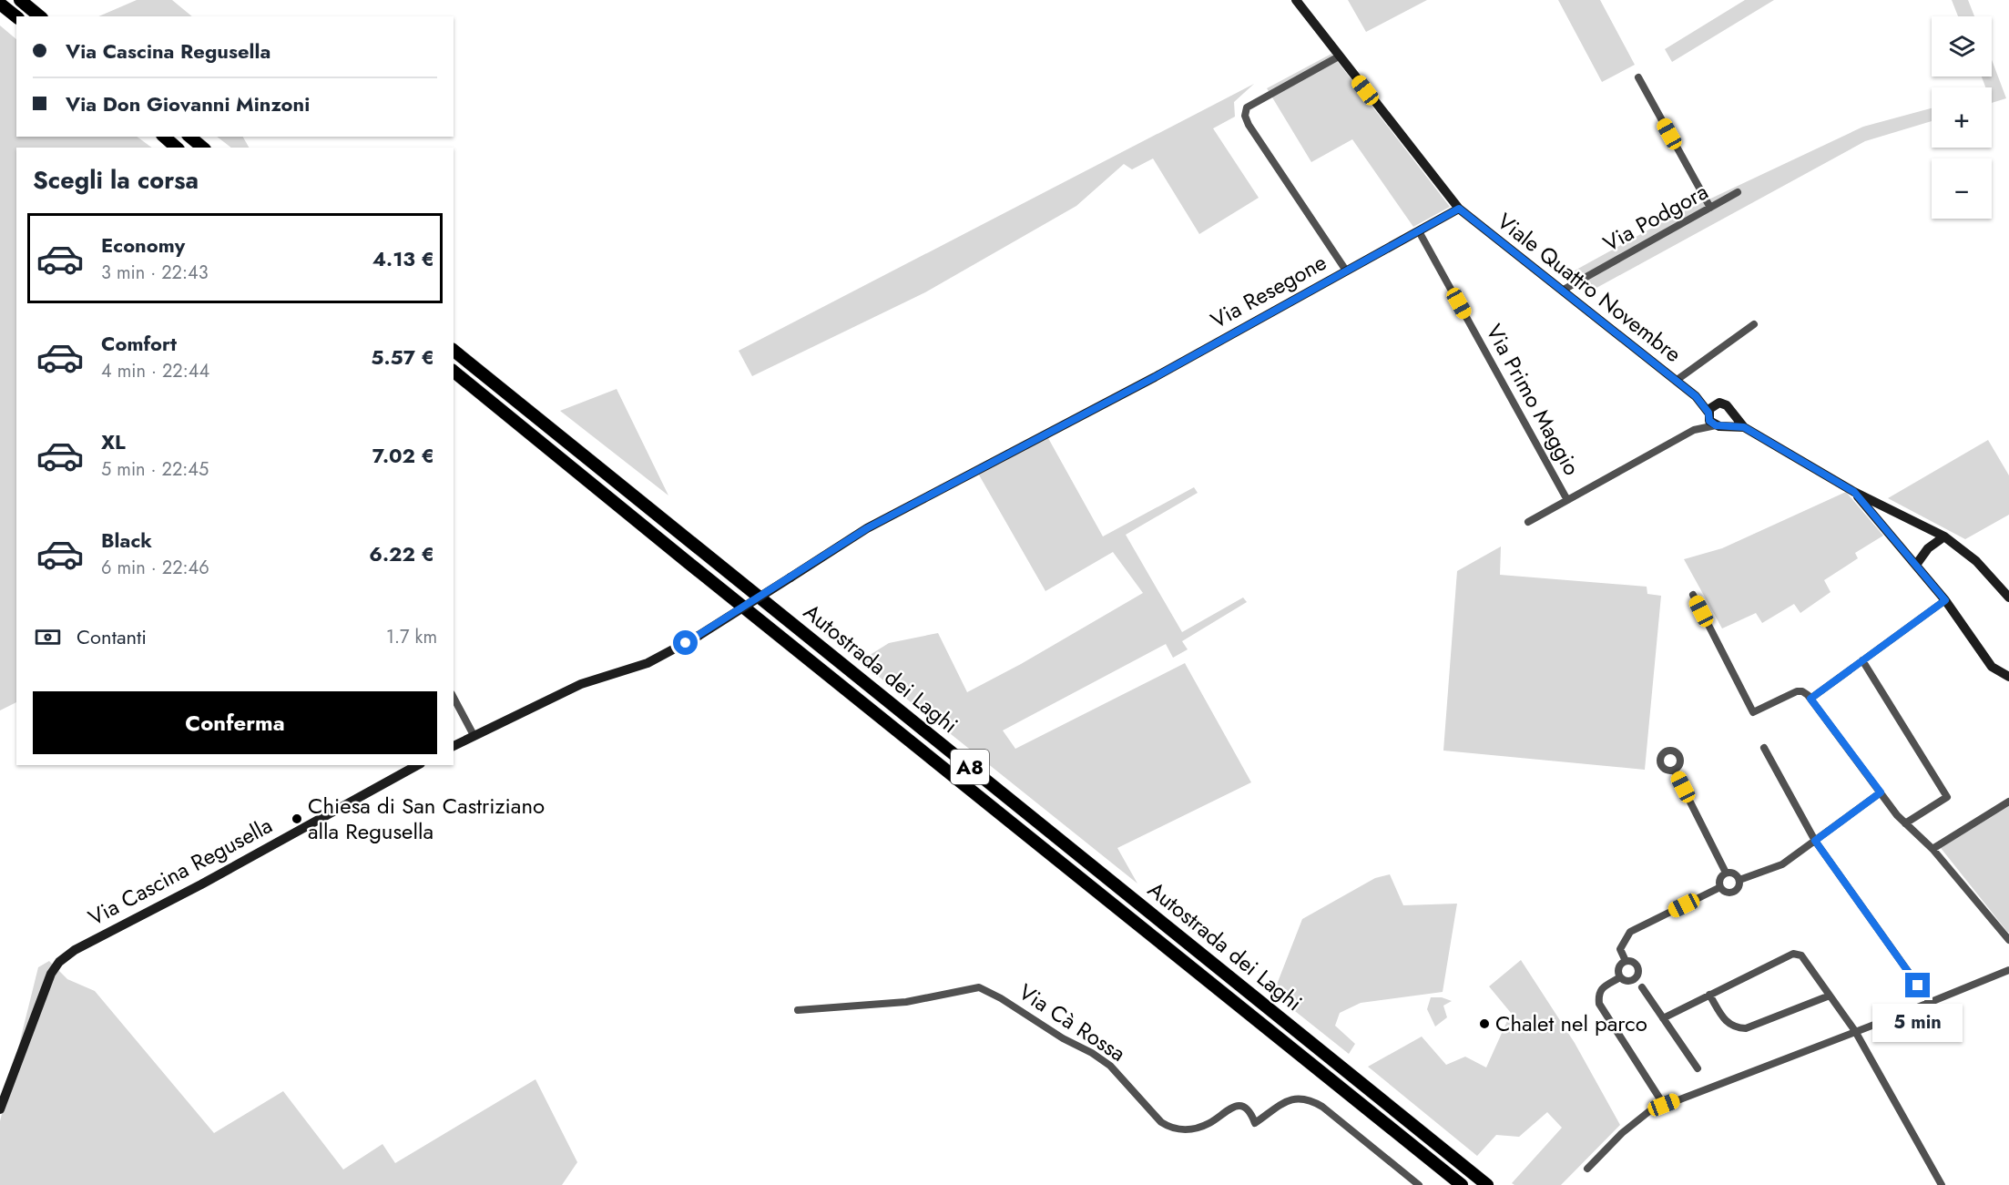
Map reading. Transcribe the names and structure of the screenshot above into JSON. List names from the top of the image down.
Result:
{
  "streets": {
    "highway": ["Autostrada dei Laghi", "A8"],
    "street": [
      "Via Podgora",
      "Viale Quattro Novembre",
      "Via Resegone",
      "Via Primo Maggio",
      "Via Cascina Regusella",
      "Via Cà Rossa"
    ]
  },
  "crossings": [
    ["Via Podgora", "Viale Quattro Novembre"],
    ["Viale Quattro Novembre", "Via Resegone"],
    ["Via Resegone", "Via Primo Maggio"]
  ],
  "places": ["Chiesa di San Castriziano alla Regusella", "Chalet nel parco"],
  "page": {
    "map_buttons": ["+", "−"],
    "banner": ["Via Cascina Regusella", "Via Don Giovanni Minzoni"],
    "heading": "Scegli la corsa",
    "list": [
      {
        "name": "Economy",
        "note": "3 min · 22:43",
        "value": "4.13 €"
      },
      {
        "name": "Comfort",
        "note": "4 min · 22:44",
        "value": "5.57 €"
      },
      {
        "name": "XL",
        "note": "5 min · 22:45",
        "value": "7.02 €"
      },
      {
        "name": "Black",
        "note": "6 min · 22:46",
        "value": "6.22 €"
      }
    ],
    "pay": ["Contanti", "1.7 km"],
    "buttons": "Conferma",
    "bubble": "5 min"
  }
}
